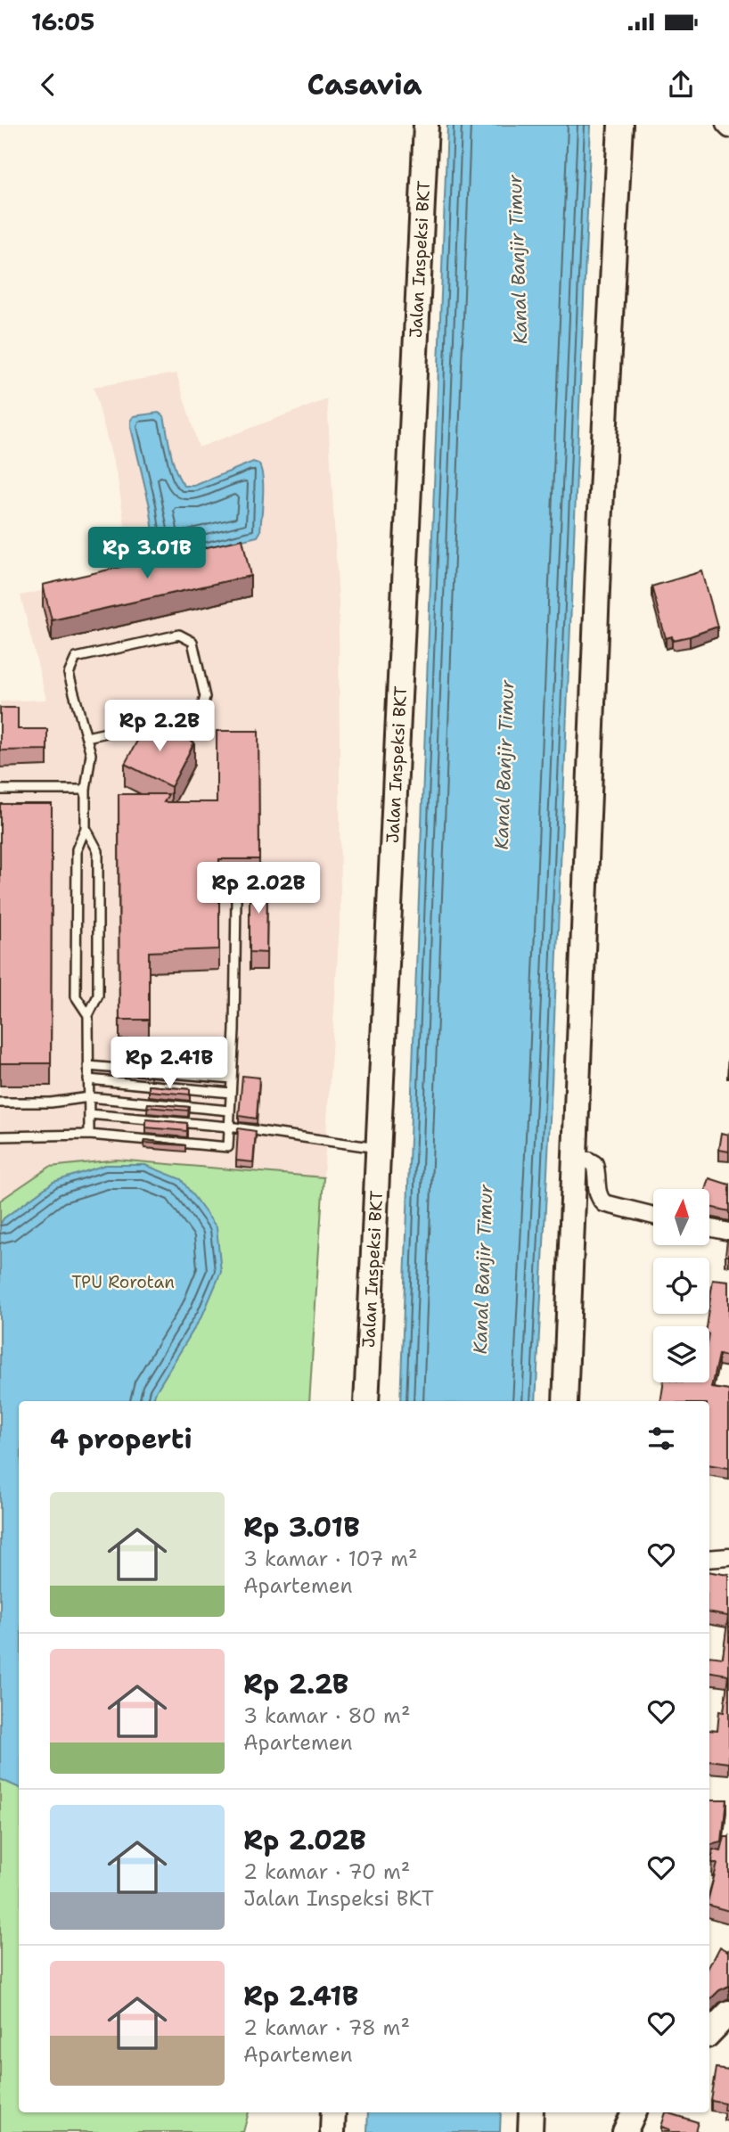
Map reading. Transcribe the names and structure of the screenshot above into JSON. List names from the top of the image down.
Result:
{
  "streets": {
    "street": ["Jalan Inspeksi BKT"]
  },
  "water": ["Kanal Banjir Timur"],
  "parks": ["TPU Rorotan"],
  "north": "top",
  "page": {
    "status": "16:05",
    "header": "Casavia",
    "price": [
      "Rp 3.01B",
      "Rp 2.2B",
      "Rp 2.02B",
      "Rp 2.41B"
    ],
    "heading": "4 properti",
    "list": [
      {
        "name": "Rp 3.01B",
        "note": "3 kamar · 107 m² · Apartemen"
      },
      {
        "name": "Rp 2.2B",
        "note": "3 kamar · 80 m² · Apartemen"
      },
      {
        "name": "Rp 2.02B",
        "note": "2 kamar · 70 m² · Jalan Inspeksi BKT"
      },
      {
        "name": "Rp 2.41B",
        "note": "2 kamar · 78 m² · Apartemen"
      }
    ]
  }
}
